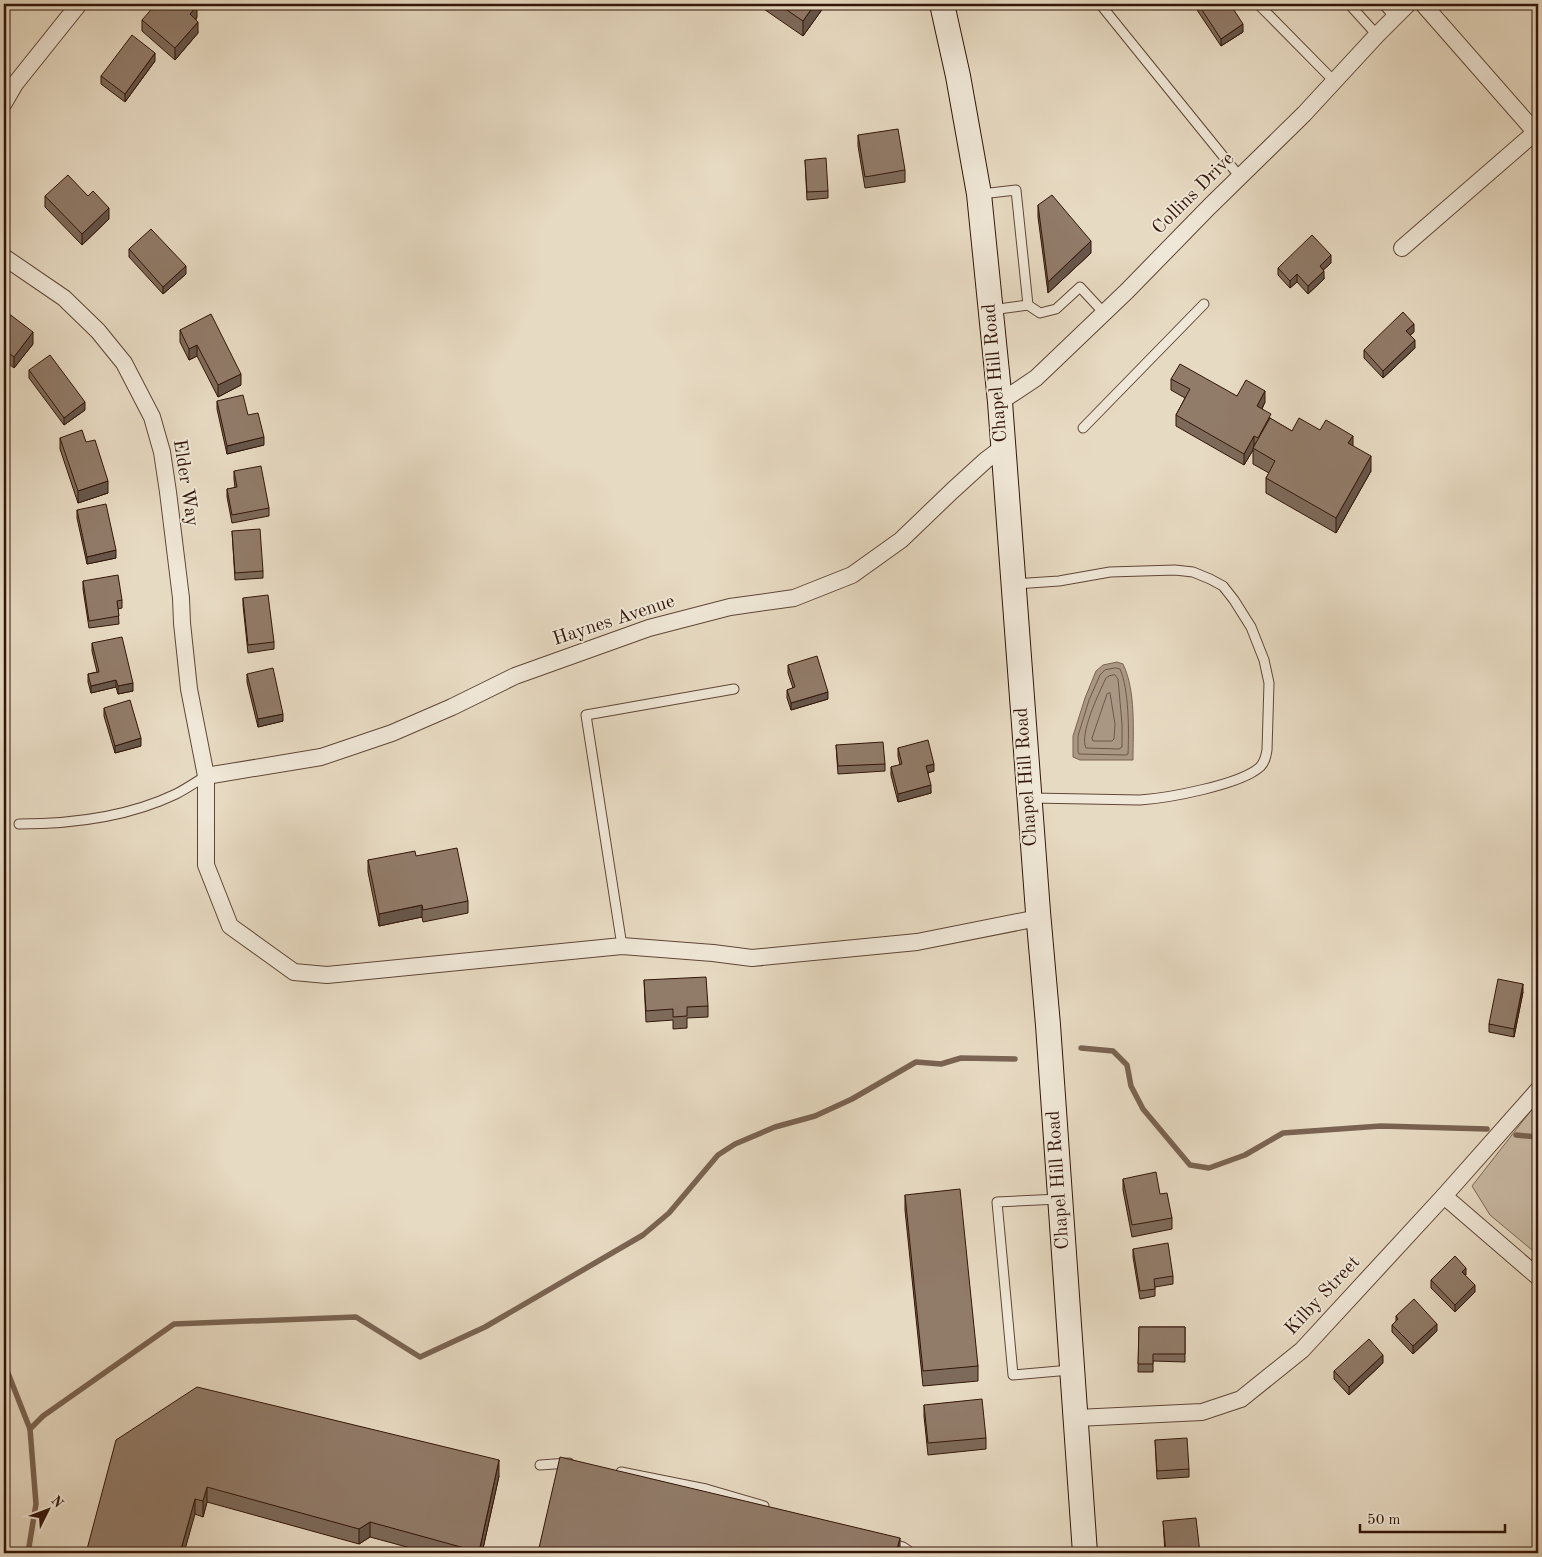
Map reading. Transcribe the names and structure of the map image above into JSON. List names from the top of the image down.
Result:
{
  "streets": {
    "main road": ["Chapel Hill Road"],
    "street": [
      "Collins Drive",
      "Elder Way",
      "Haynes Avenue",
      "Kilby Street"
    ]
  },
  "crossings": [
    ["Collins Drive", "Chapel Hill Road"],
    ["Chapel Hill Road", "Elder Way"],
    ["Chapel Hill Road", "Haynes Avenue"],
    ["Chapel Hill Road", "Kilby Street"],
    ["Elder Way", "Haynes Avenue"]
  ],
  "scale_bar": "50 m",
  "north": "top right"
}
